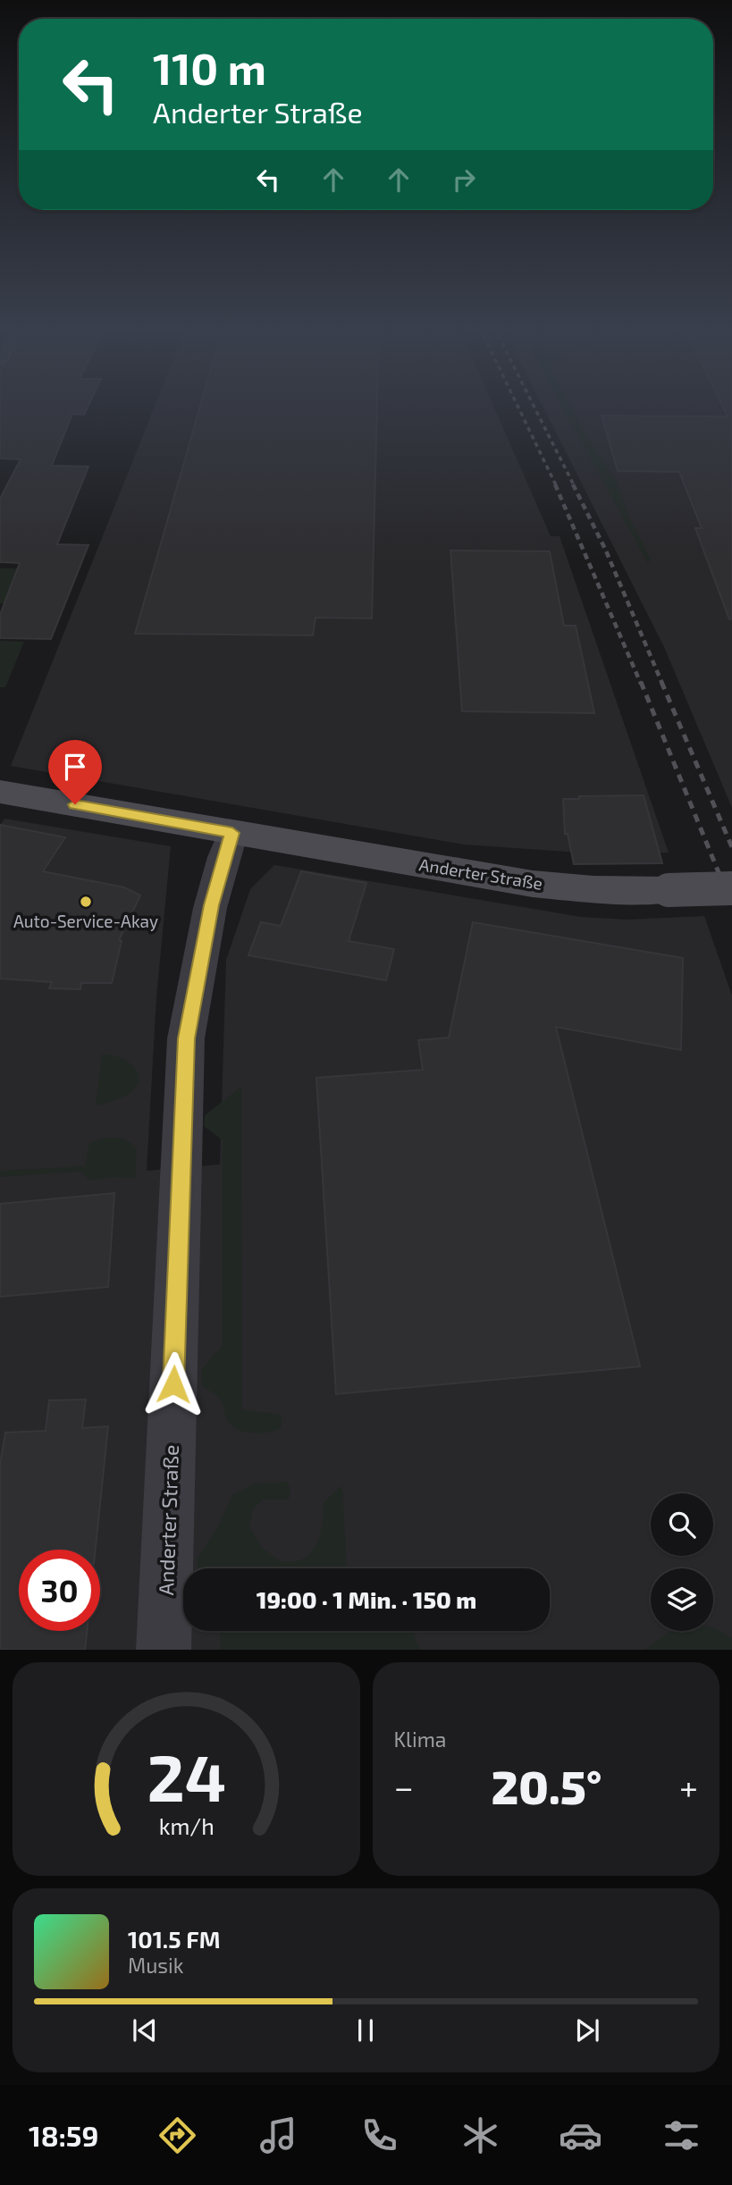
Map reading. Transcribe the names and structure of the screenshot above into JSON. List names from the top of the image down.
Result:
{
  "streets": {
    "main road": ["Anderter Straße"]
  },
  "places": ["Auto-Service-Akay"],
  "page": {
    "turn": ["110 m", "Anderter Straße"],
    "limit": "30",
    "trip": "19:00 · 1 Min. · 150 m",
    "tile": "Klima",
    "heat": ["−", "20.5°", "+"],
    "song": ["101.5 FM", "Musik"],
    "tabs": "18:59",
    "gauge": ["24", "km/h"]
  }
}
